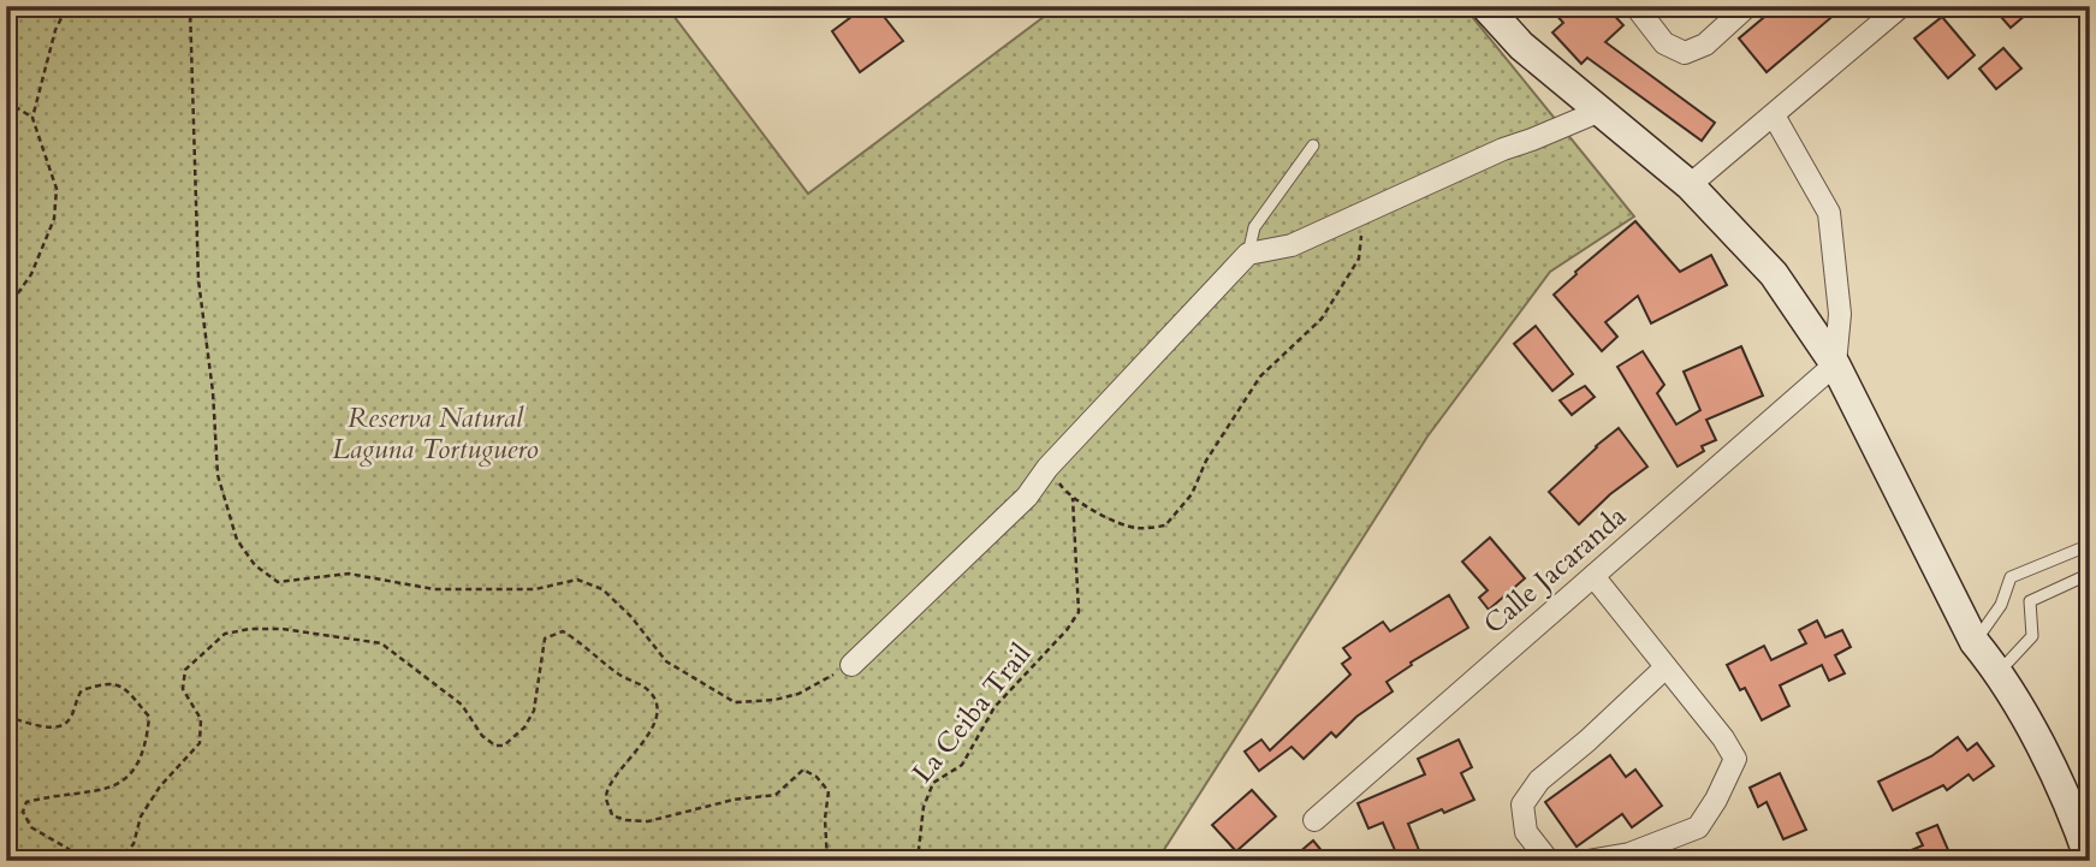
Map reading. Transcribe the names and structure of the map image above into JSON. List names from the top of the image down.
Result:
{
  "streets": {
    "street": ["Calle Jacaranda"],
    "path": ["La Ceiba Trail"]
  },
  "parks": ["Reserva Natural Laguna Tortuguero"]
}
